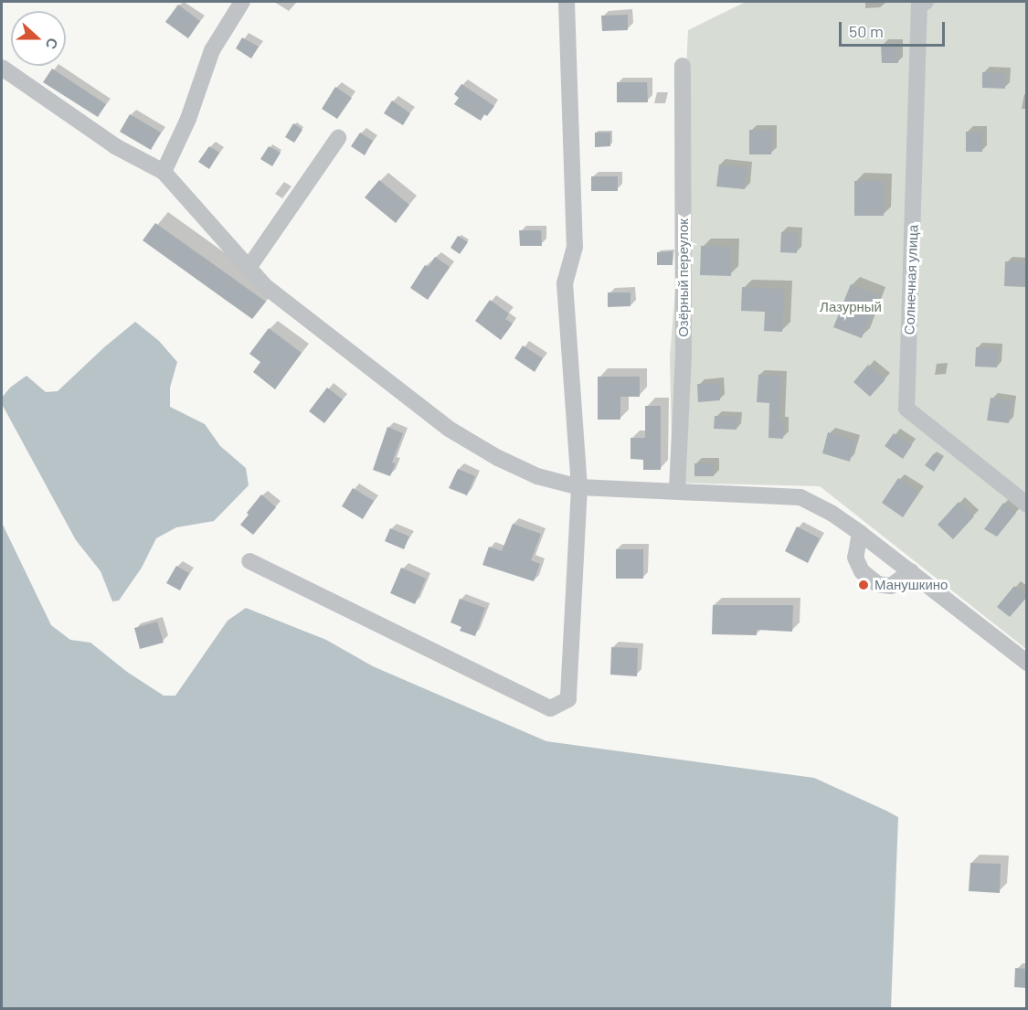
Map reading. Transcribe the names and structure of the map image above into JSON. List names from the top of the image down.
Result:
{
  "streets": {
    "street": ["Озёрный переулок", "Солнечная улица"]
  },
  "parks": ["Лазурный"],
  "places": ["Манушкино"],
  "scale_bar": "50 m",
  "north": "right"
}
